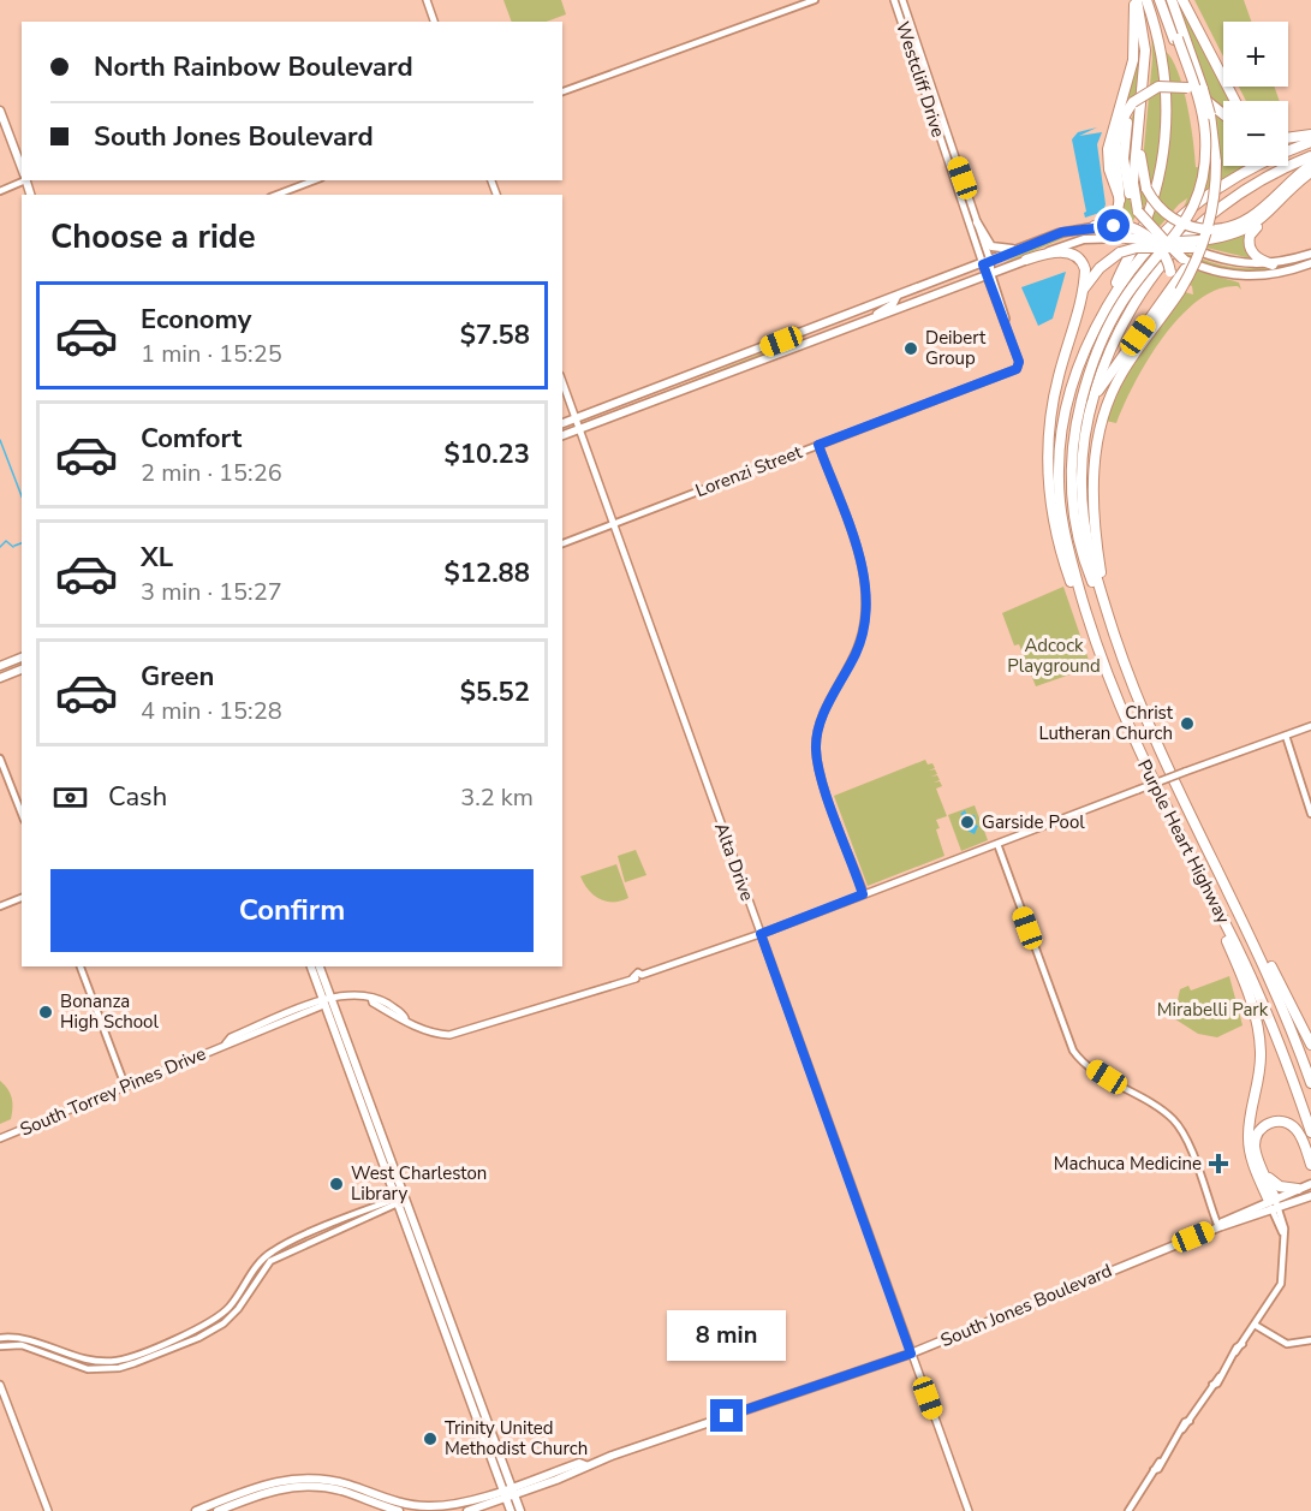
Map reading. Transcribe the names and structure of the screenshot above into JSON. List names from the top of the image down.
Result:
{
  "streets": {
    "highway": ["Purple Heart Highway"],
    "main road": [
      "Westcliff Drive",
      "Alta Drive",
      "South Torrey Pines Drive",
      "South Jones Boulevard"
    ],
    "street": ["Lorenzi Street"]
  },
  "crossings": [
    ["Westcliff Drive", "Lorenzi Street"],
    ["Lorenzi Street", "Alta Drive"],
    ["Alta Drive", "South Torrey Pines Drive"],
    ["Alta Drive", "South Jones Boulevard"]
  ],
  "parks": ["Adcock Playground", "Mirabelli Park"],
  "places": {
    "other": [
      "Deibert Group",
      "Christ Lutheran Church",
      "Garside Pool",
      "Bonanza High School",
      "West Charleston Library",
      "Trinity United Methodist Church"
    ],
    "health": ["Machuca Medicine"]
  },
  "page": {
    "map_buttons": ["+", "−"],
    "banner": ["North Rainbow Boulevard", "South Jones Boulevard"],
    "heading": "Choose a ride",
    "list": [
      {
        "name": "Economy",
        "note": "1 min · 15:25",
        "value": "$7.58"
      },
      {
        "name": "Comfort",
        "note": "2 min · 15:26",
        "value": "$10.23"
      },
      {
        "name": "XL",
        "note": "3 min · 15:27",
        "value": "$12.88"
      },
      {
        "name": "Green",
        "note": "4 min · 15:28",
        "value": "$5.52"
      }
    ],
    "pay": ["Cash", "3.2 km"],
    "buttons": "Confirm",
    "bubble": "8 min"
  }
}
